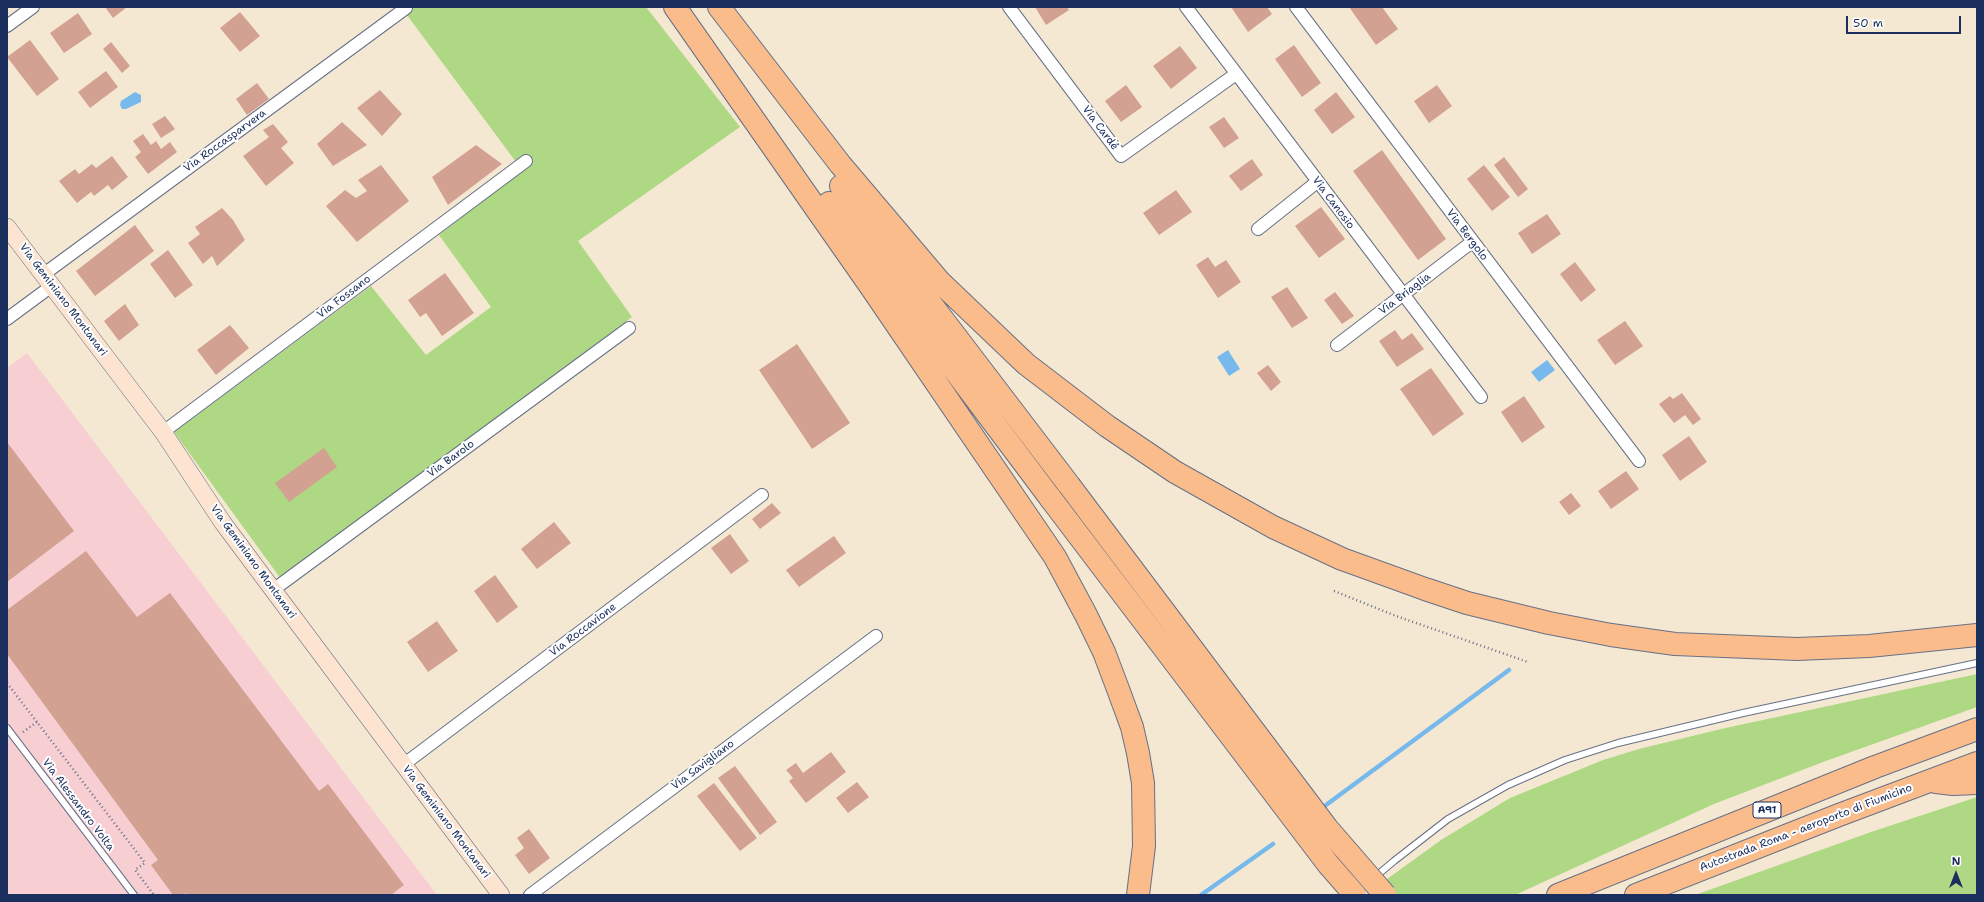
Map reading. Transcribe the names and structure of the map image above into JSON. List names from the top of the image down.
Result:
{
  "streets": {
    "highway": ["A91", "Autostrada Roma - aeroporto di Fiumicino"],
    "street": [
      "Via Cardé",
      "Via Roccasparvera",
      "Via Canosio",
      "Via Bergolo",
      "Via Briaglia",
      "Via Fossano",
      "Via Geminiano Montanari",
      "Via Barolo",
      "Via Roccavione",
      "Via Savigliano"
    ],
    "lane": ["Via Alessandro Volta"]
  },
  "crossings": [
    ["Via Cardé", "Via Canosio"],
    ["Via Roccasparvera", "Via Geminiano Montanari"],
    ["Via Canosio", "Via Briaglia"],
    ["Via Bergolo", "Via Briaglia"],
    ["Via Fossano", "Via Geminiano Montanari"],
    ["Via Geminiano Montanari", "Via Barolo"],
    ["Via Geminiano Montanari", "Via Roccavione"]
  ],
  "scale_bar": "50 m",
  "north": "top"
}
